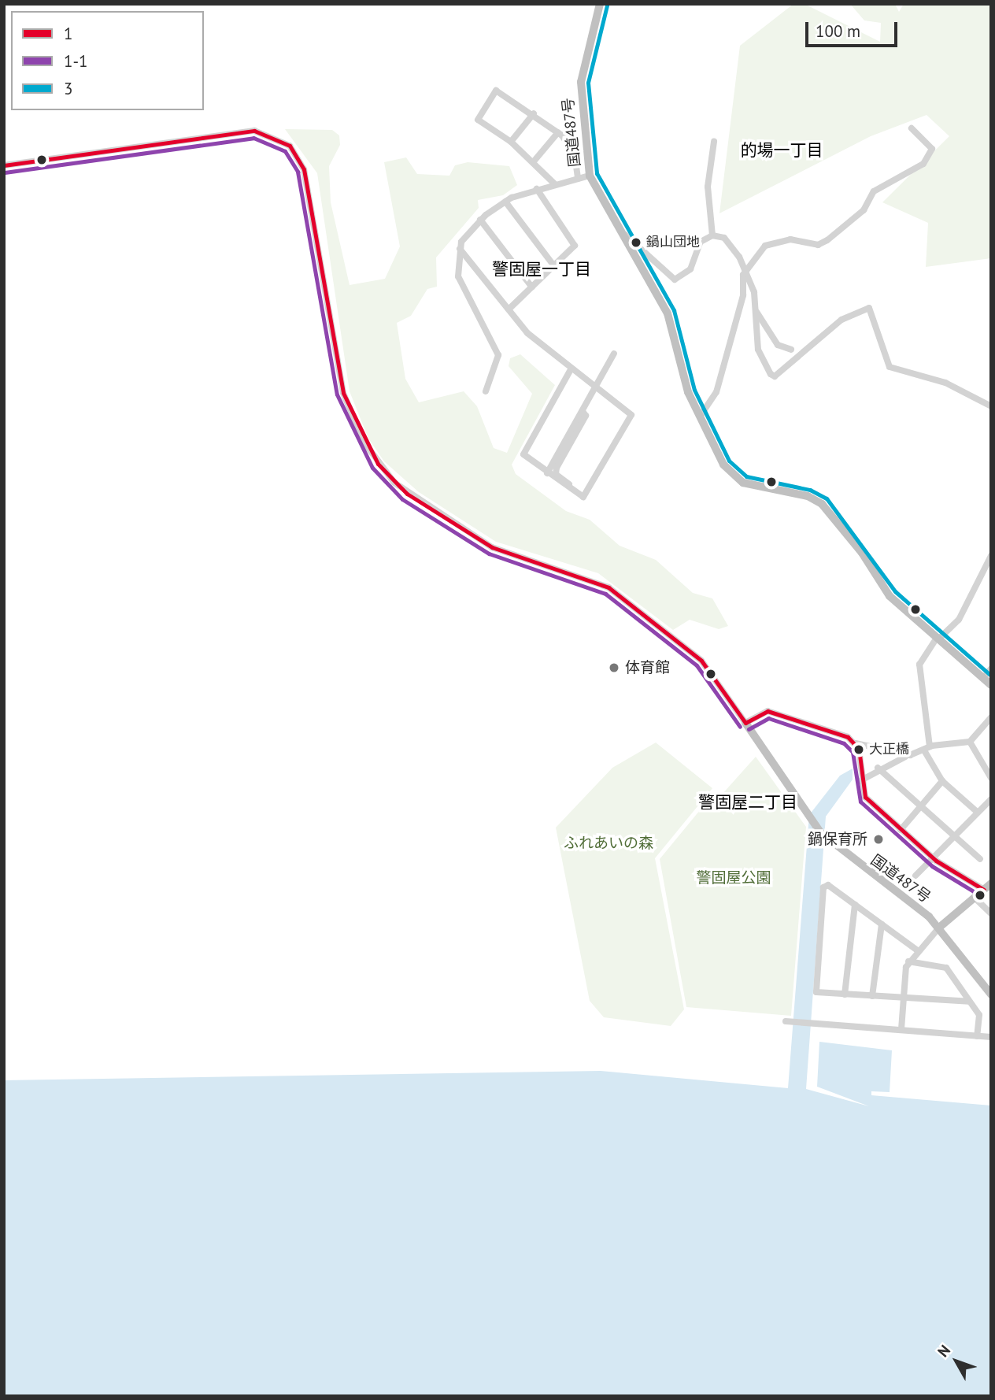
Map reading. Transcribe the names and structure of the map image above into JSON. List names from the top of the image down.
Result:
{
  "streets": {
    "highway": ["国道487号"]
  },
  "districts": ["的場一丁目", "警固屋一丁目", "警固屋二丁目"],
  "parks": ["ふれあいの森", "警固屋公園"],
  "places": [
    "鍋山団地",
    "体育館",
    "大正橋",
    "鍋保育所"
  ],
  "lines": ["transit line 3", "transit line 1", "transit line 1-1"],
  "legend": ["1", "1-1", "3"],
  "scale_bar": "100 m",
  "north": "top left"
}
